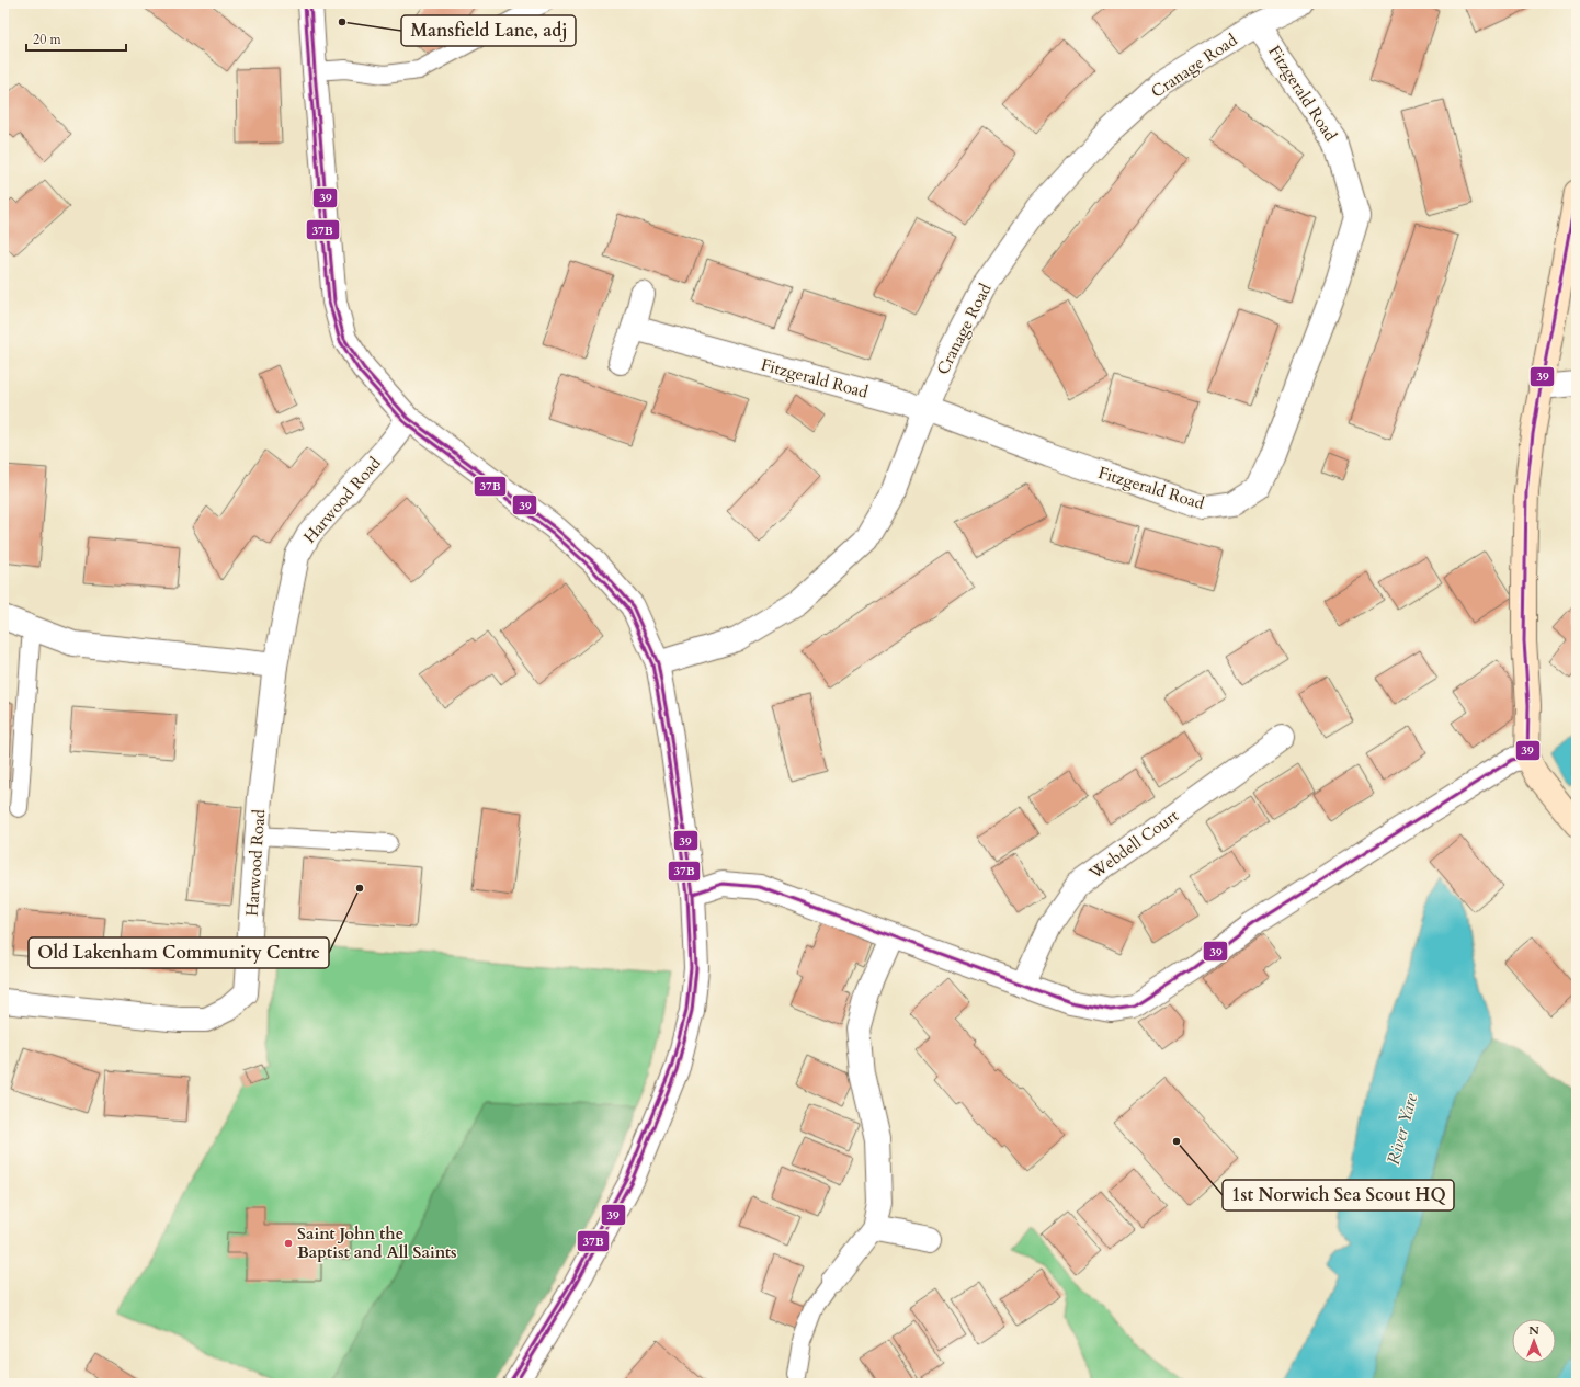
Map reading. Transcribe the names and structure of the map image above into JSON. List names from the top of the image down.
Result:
{
  "streets": {
    "street": [
      "Cranage Road",
      "Fitzgerald Road",
      "Harwood Road",
      "Webdell Court"
    ]
  },
  "crossings": [
    ["Cranage Road", "Fitzgerald Road"]
  ],
  "water": ["River Yare"],
  "places": [
    "Mansfield Lane, adj",
    "Old Lakenham Community Centre",
    "1st Norwich Sea Scout HQ",
    "Saint John the Baptist and All Saints"
  ],
  "lines": ["transit line 39", "transit line 37B"],
  "scale_bar": "20 m",
  "north": "top"
}
